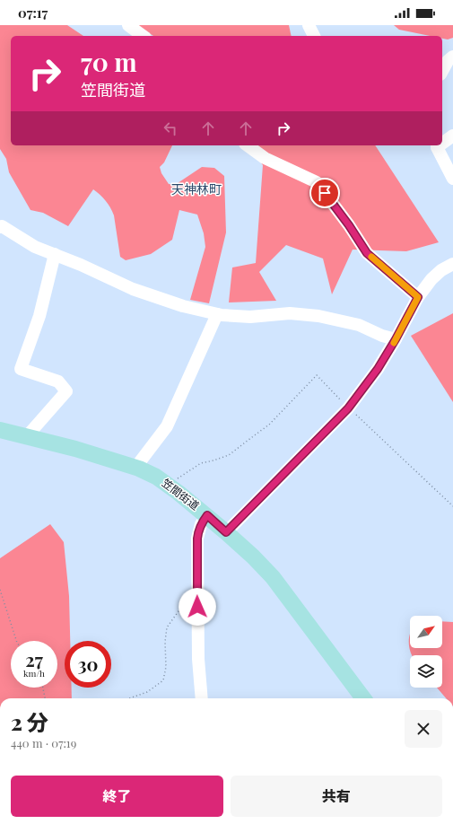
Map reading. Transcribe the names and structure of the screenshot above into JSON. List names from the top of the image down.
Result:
{
  "streets": {
    "main road": ["笠間街道"]
  },
  "districts": ["天神林町"],
  "north": "top right",
  "page": {
    "status": "07:17",
    "turn": ["70 m", "笠間街道"],
    "speed": "27 km/h",
    "limit": "30",
    "heading": ["2 分", "440 m · 07:19"],
    "buttons": ["終了", "共有"]
  }
}
